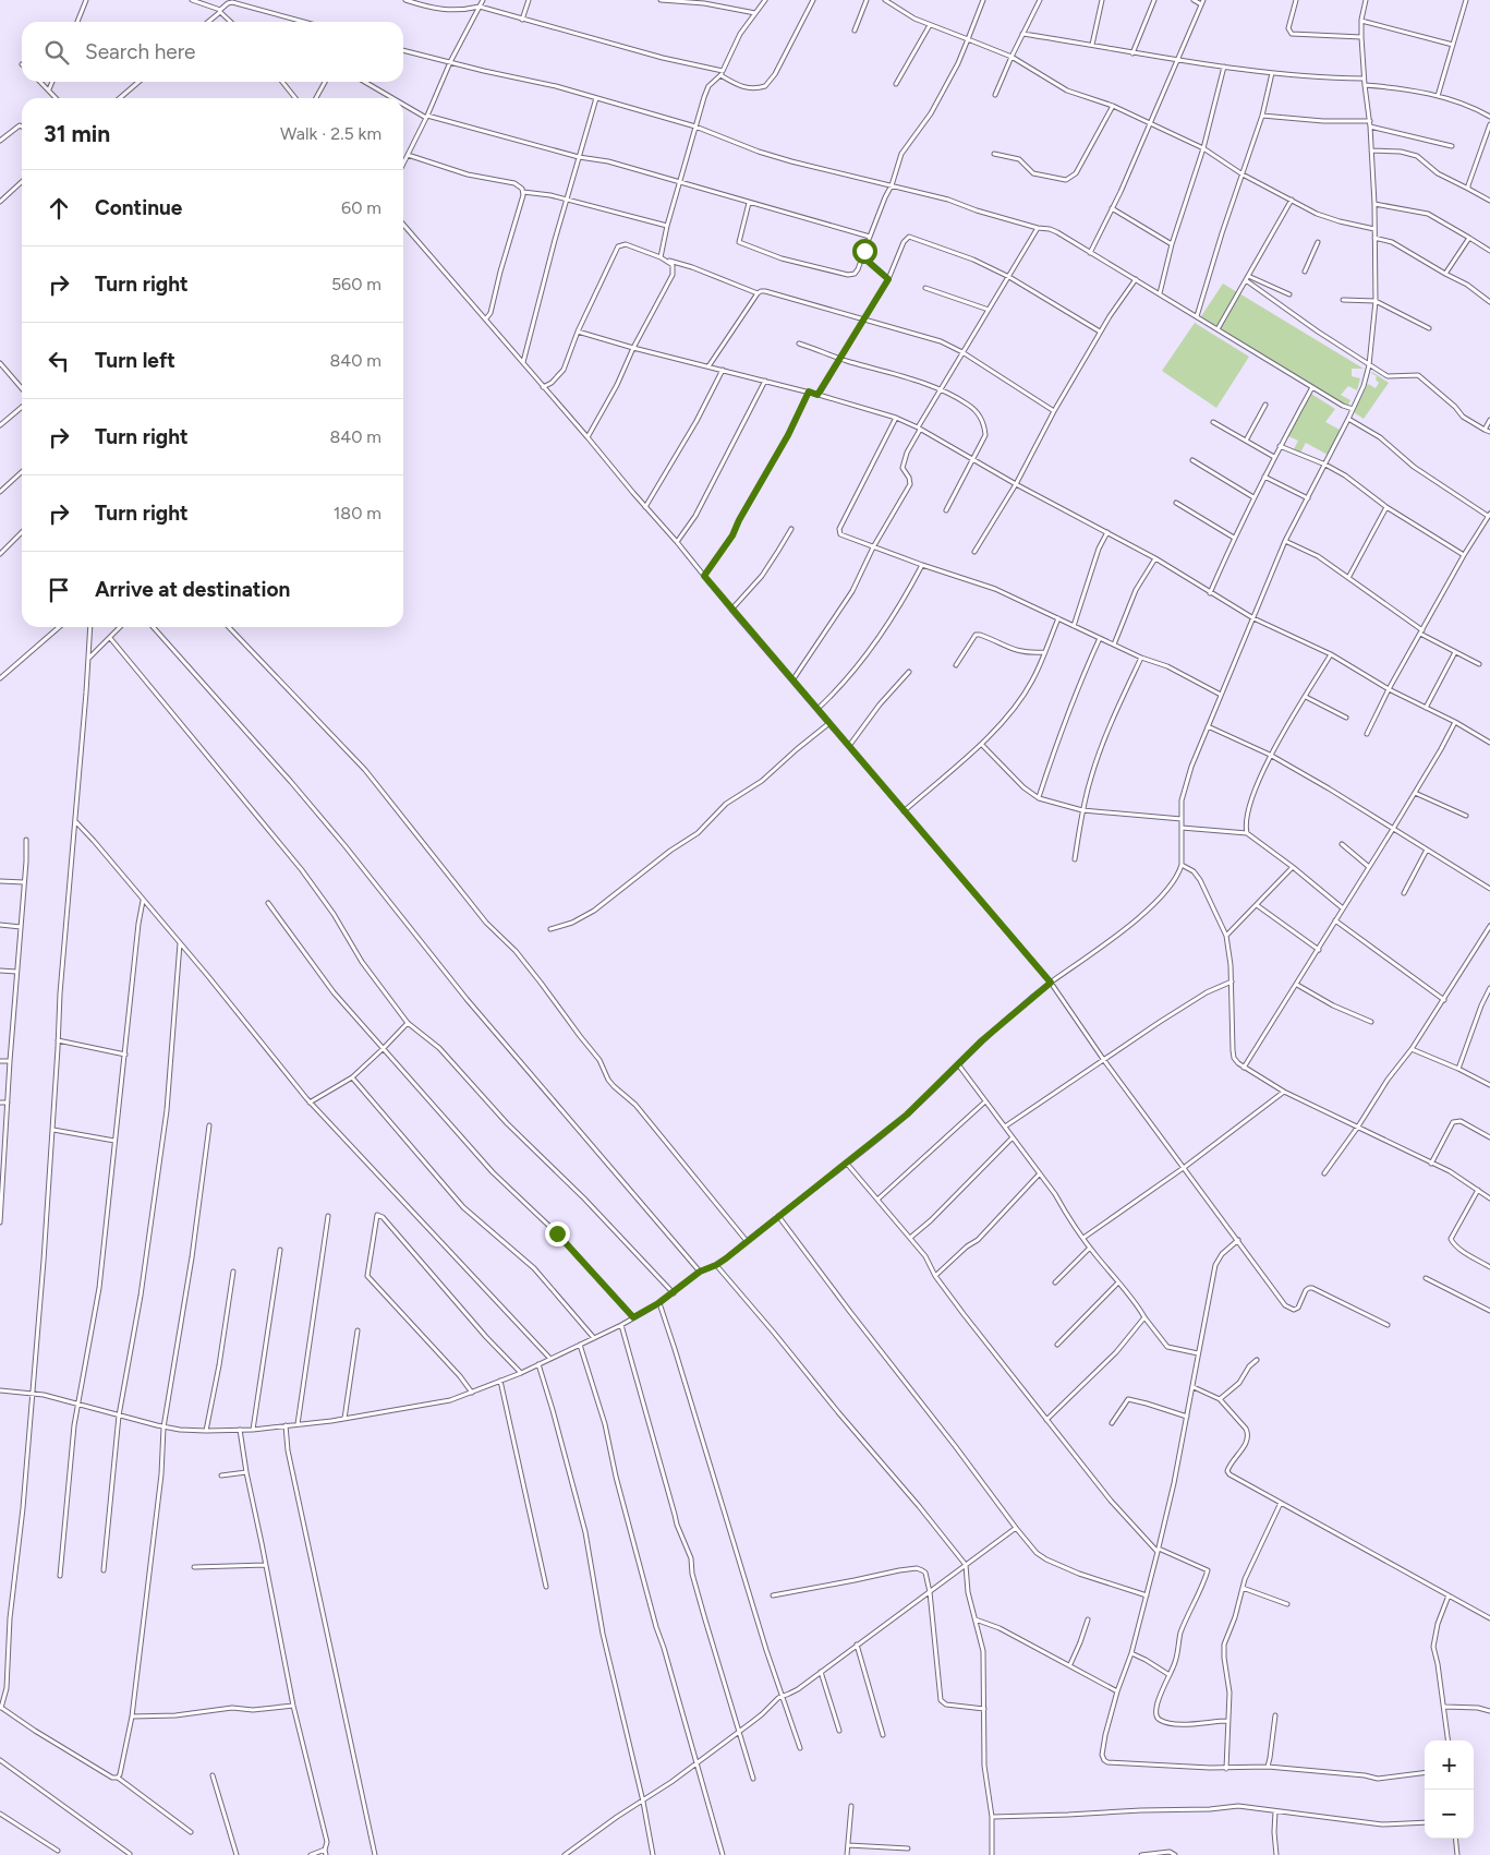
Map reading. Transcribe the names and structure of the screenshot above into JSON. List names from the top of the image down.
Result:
{
  "page": {
    "search": "Search here",
    "heading": ["31 min", "Walk · 2.5 km"],
    "list": [
      ["Continue", "60 m"],
      ["Turn right", "560 m"],
      ["Turn left", "840 m"],
      ["Turn right", "840 m"],
      ["Turn right", "180 m"],
      "Arrive at destination"
    ],
    "map_buttons": ["+", "−"]
  }
}
